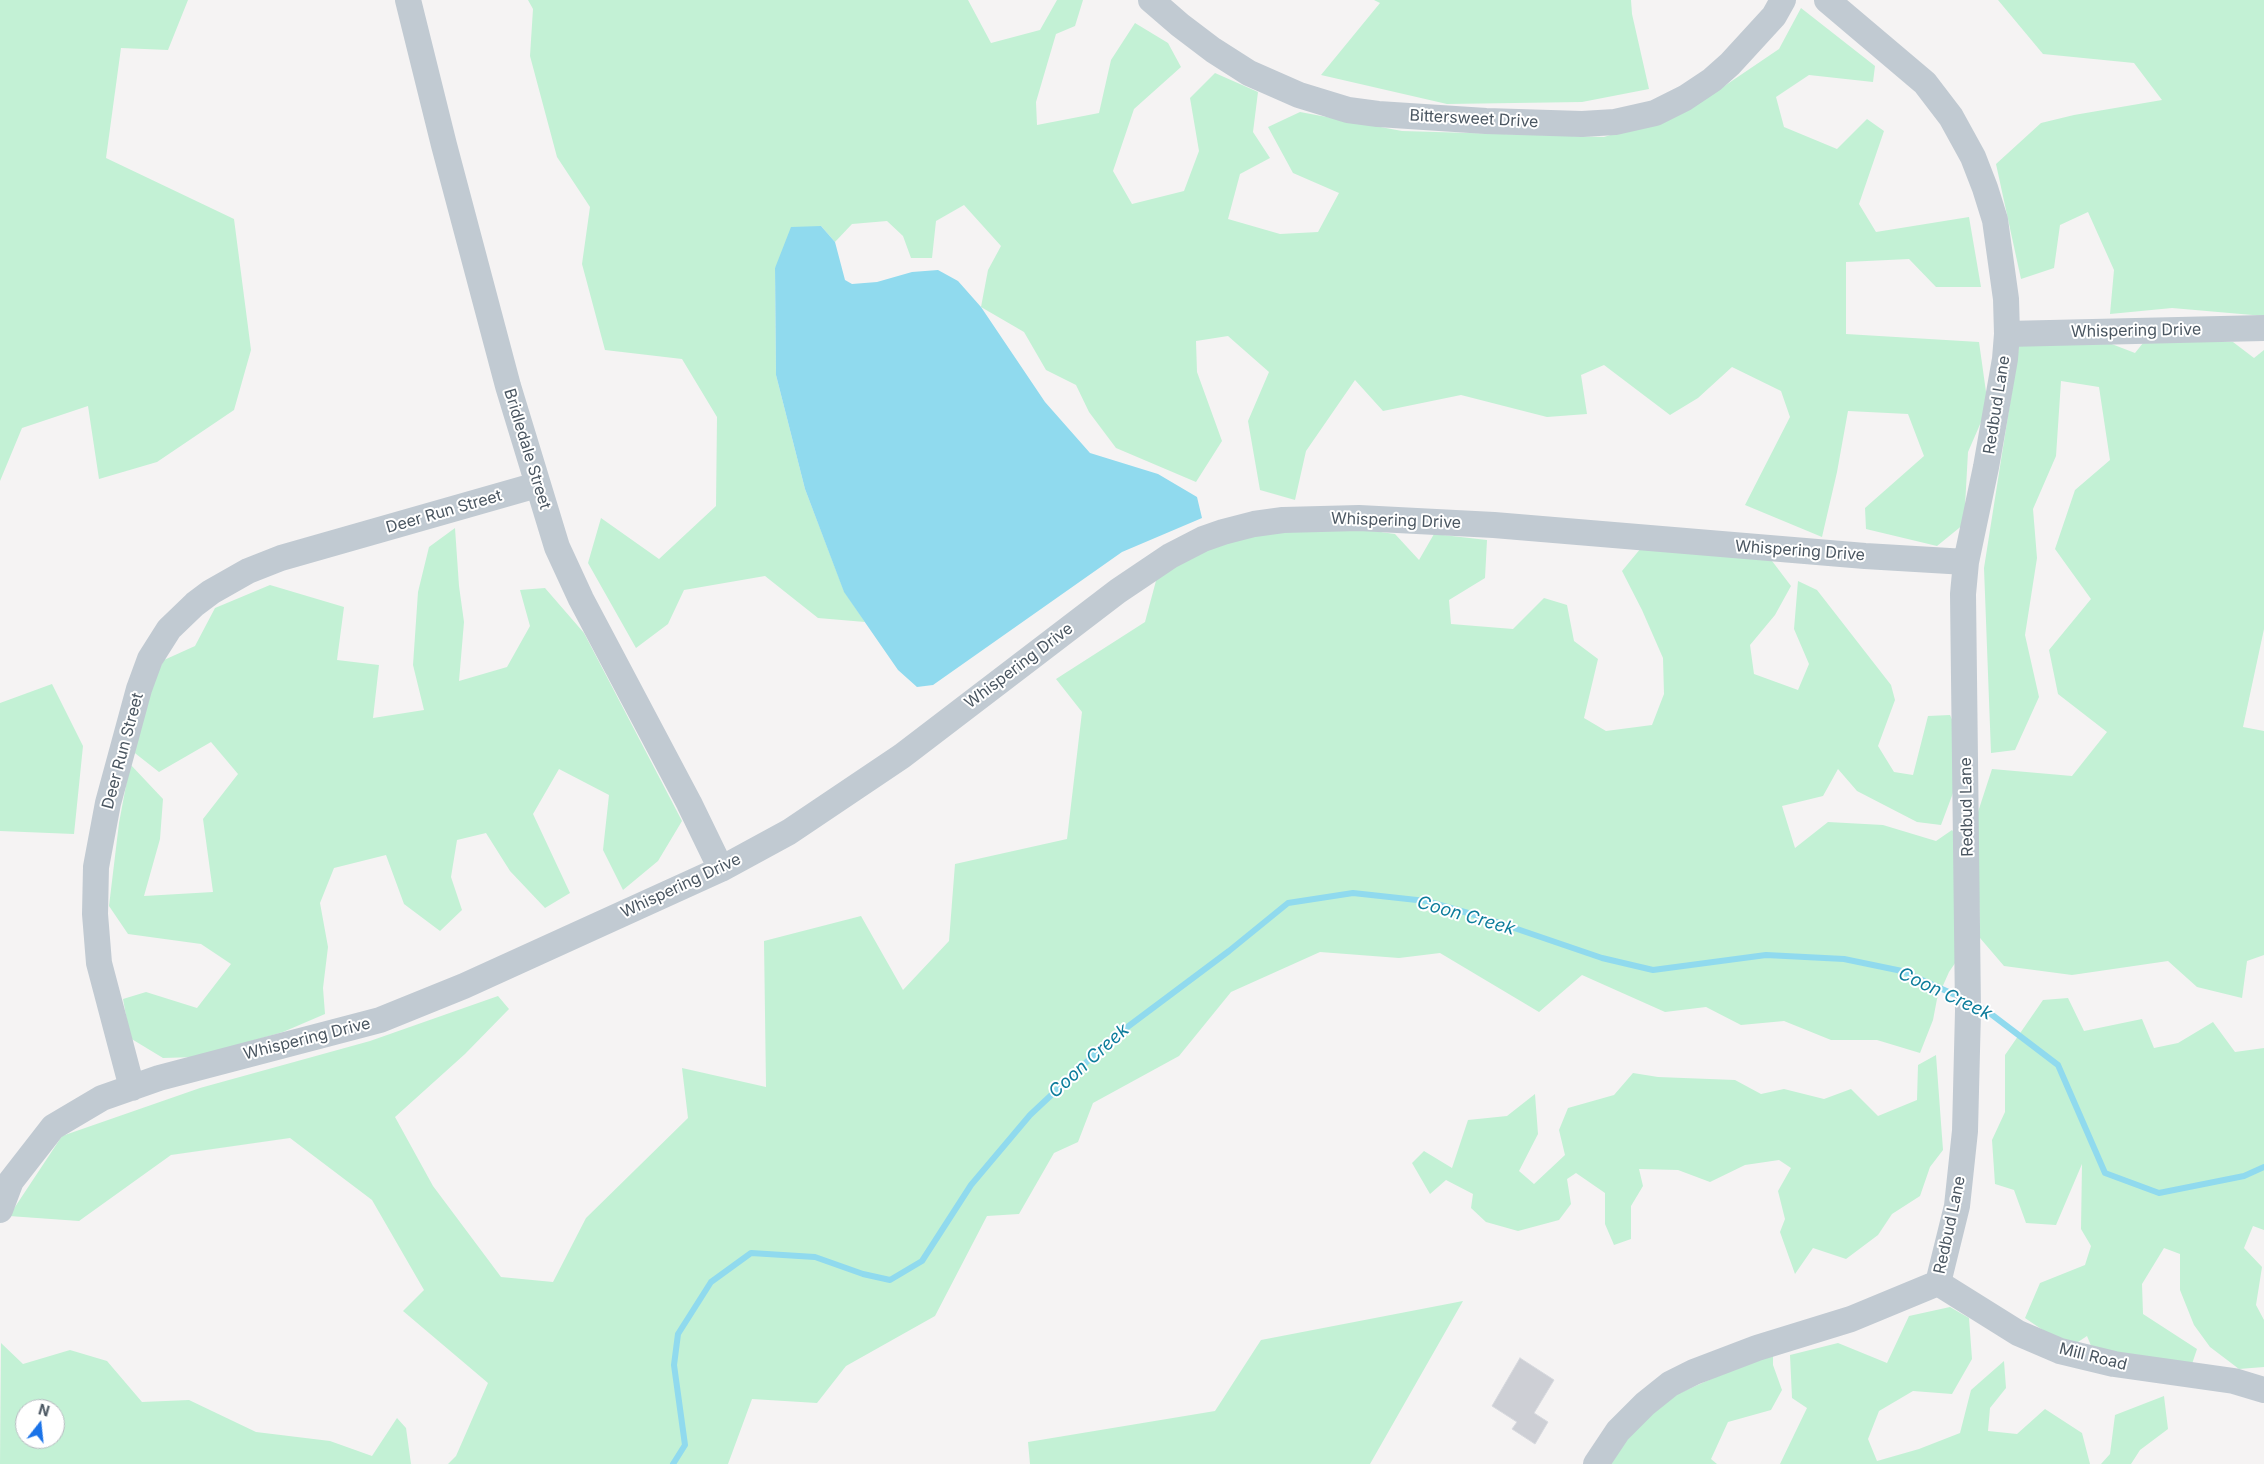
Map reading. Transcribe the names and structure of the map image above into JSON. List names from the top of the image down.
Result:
{
  "streets": {
    "street": [
      "Bittersweet Drive",
      "Whispering Drive",
      "Redbud Lane",
      "Bridledale Street",
      "Deer Run Street",
      "Mill Road"
    ]
  },
  "crossings": [
    ["Whispering Drive", "Redbud Lane"],
    ["Whispering Drive", "Bridledale Street"],
    ["Whispering Drive", "Deer Run Street"],
    ["Redbud Lane", "Mill Road"],
    ["Bridledale Street", "Deer Run Street"]
  ],
  "water": ["Coon Creek"],
  "north": "top"
}
